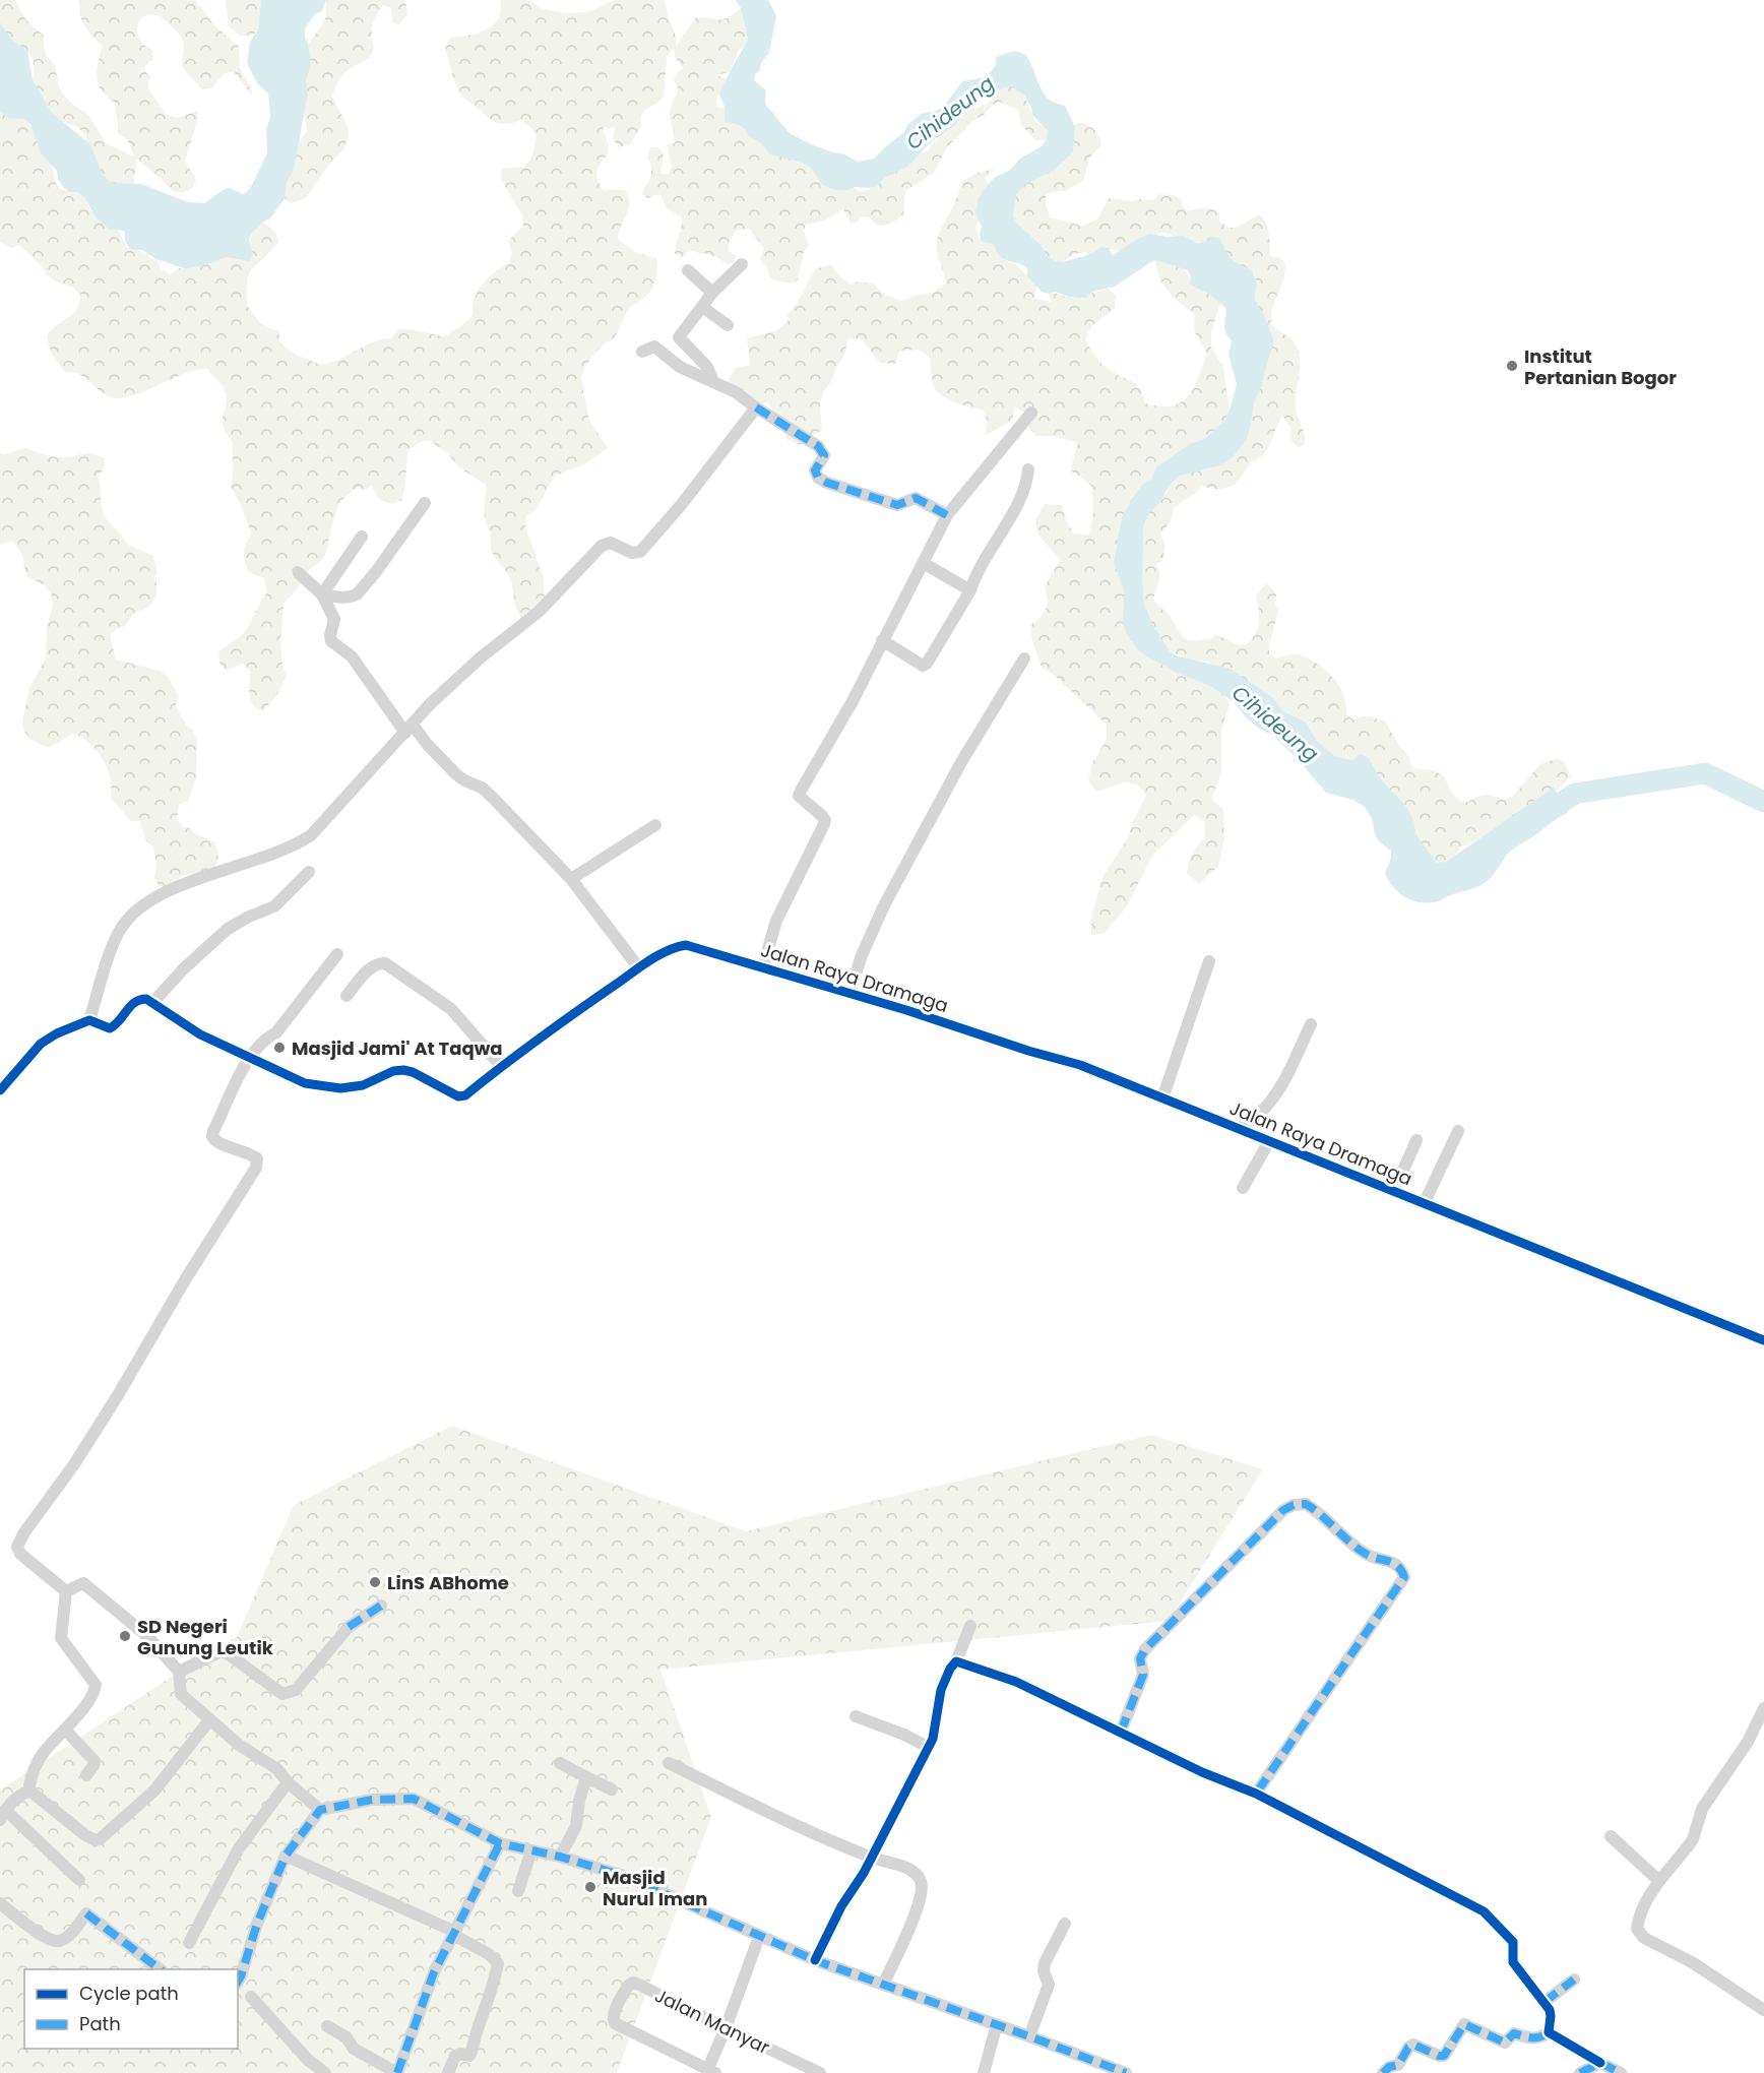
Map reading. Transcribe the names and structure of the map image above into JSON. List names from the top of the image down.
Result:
{
  "streets": {
    "street": ["Jalan Raya Dramaga", "Jalan Manyar"]
  },
  "water": ["Cihideung"],
  "places": [
    "Institut Pertanian Bogor",
    "Masjid Jami' At Taqwa",
    "LinS ABhome",
    "SD Negeri Gunung Leutik",
    "Masjid Nurul Iman"
  ],
  "legend": ["Cycle path", "Path"]
}
